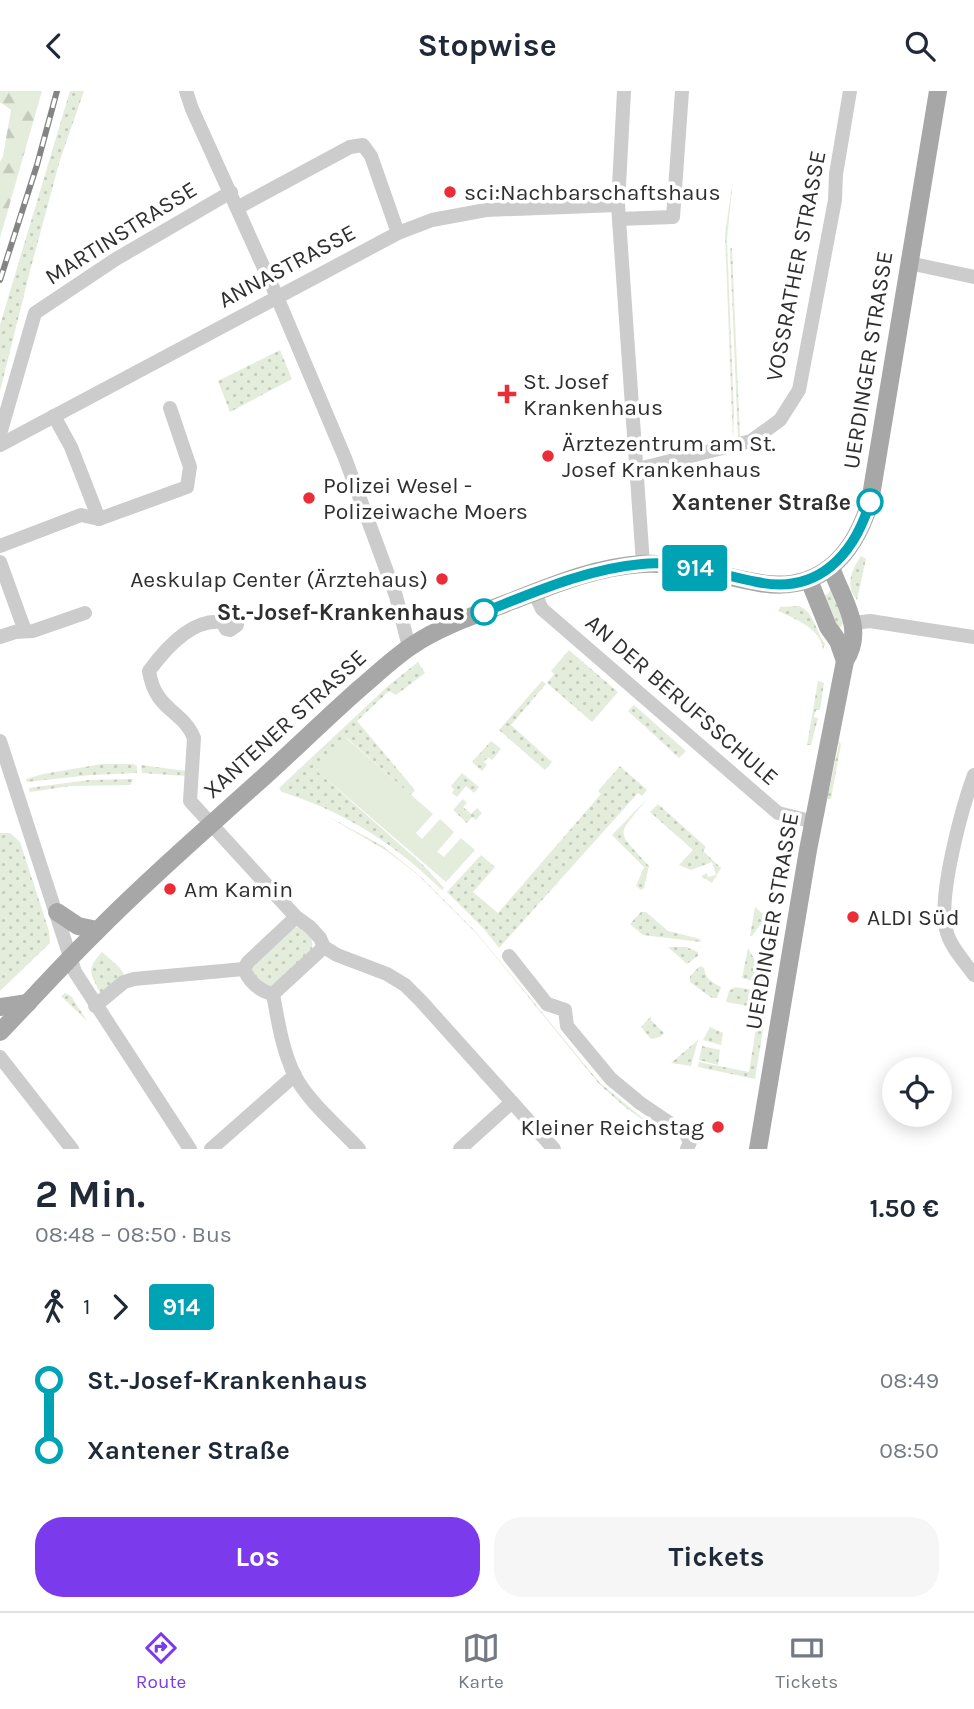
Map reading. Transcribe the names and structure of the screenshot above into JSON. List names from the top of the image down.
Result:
{
  "streets": {
    "main road": ["UERDINGER STRASSE", "XANTENER STRASSE"],
    "street": [
      "MARTINSTRASSE",
      "ANNASTRASSE",
      "VOSSRATHER STRASSE",
      "AN DER BERUFSSCHULE"
    ]
  },
  "crossings": [
    ["UERDINGER STRASSE", "AN DER BERUFSSCHULE"],
    ["UERDINGER STRASSE", "XANTENER STRASSE"],
    ["AN DER BERUFSSCHULE", "XANTENER STRASSE"]
  ],
  "places": {
    "other": [
      "sci:Nachbarschaftshaus",
      "Ärztezentrum am St. Josef Krankenhaus",
      "Polizei Wesel - Polizeiwache Moers",
      "Xantener Straße",
      "Aeskulap Center (Ärztehaus)",
      "St.-Josef-Krankenhaus",
      "Am Kamin",
      "ALDI Süd",
      "Kleiner Reichstag"
    ],
    "health": ["St. Josef Krankenhaus"]
  },
  "lines": ["bus line 914"],
  "page": {
    "header": "Stopwise",
    "on_map": "914",
    "heading": ["2 Min.", "08:48 – 08:50 · Bus", "1.50 €"],
    "legs": ["1", "914"],
    "list": [
      {
        "name": "St.-Josef-Krankenhaus",
        "value": "08:49"
      },
      {
        "name": "Xantener Straße",
        "value": "08:50"
      }
    ],
    "buttons": ["Los", "Tickets"],
    "tabs": ["Route", "Karte", "Tickets"]
  }
}
